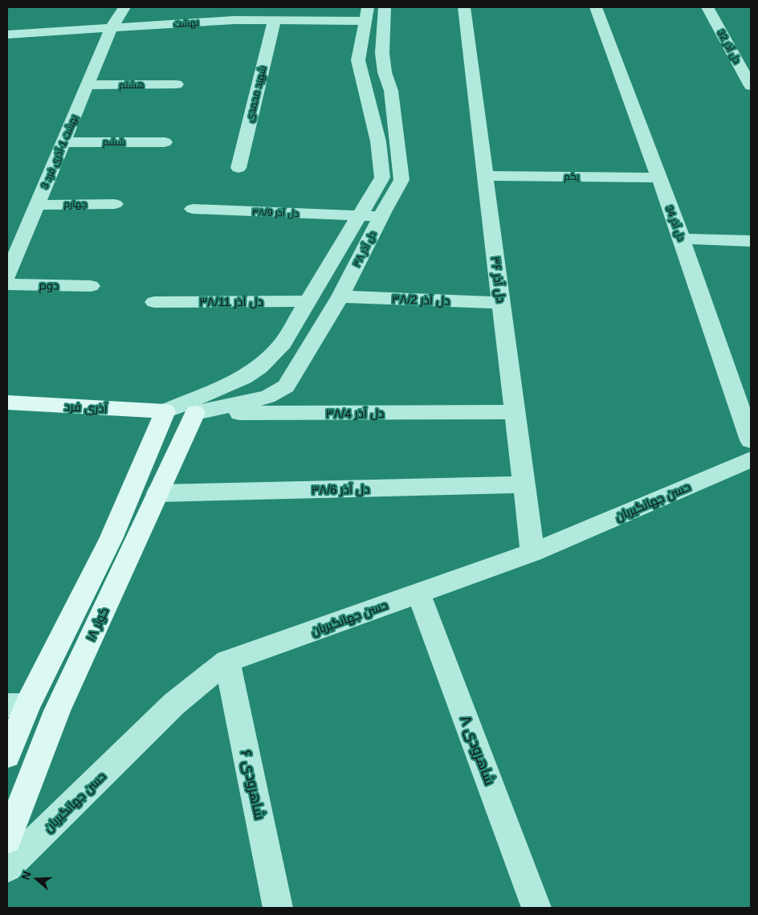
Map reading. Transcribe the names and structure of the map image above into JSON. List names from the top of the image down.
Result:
{
  "streets": {
    "street": [
      "بهشت",
      "دل آذر 32",
      "هشتم",
      "شهید محمدی",
      "ششم",
      "بهشت 1-آذری فرد 3",
      "یکم",
      "چهارم",
      "دل آذر ۳۸/9",
      "دل آذر 34",
      "دل آذر ۳۸",
      "دل آذر ۳۶",
      "دوم",
      "دل آذر ۳۸/2",
      "دل آذر ۳۸/11",
      "آذری فرد",
      "دل آذر ۳۸/4",
      "دل آذر ۳۸/6",
      "حسن جهانگیریان",
      "کوثر ۱۸",
      "شاهرودی ۸",
      "شاهرودی ۶"
    ]
  },
  "crossings": [
    ["بهشت", "شهید محمدی"],
    ["بهشت", "بهشت 1-آذری فرد 3"],
    ["بهشت", "دل آذر ۳۸"],
    ["هشتم", "بهشت 1-آذری فرد 3"],
    ["ششم", "بهشت 1-آذری فرد 3"],
    ["بهشت 1-آذری فرد 3", "چهارم"],
    ["بهشت 1-آذری فرد 3", "دوم"],
    ["یکم", "دل آذر 34"],
    ["یکم", "دل آذر ۳۶"],
    ["دل آذر ۳۸/9", "دل آذر ۳۸"],
    ["دل آذر ۳۸", "دل آذر ۳۸/2"],
    ["دل آذر ۳۸", "دل آذر ۳۸/11"],
    ["دل آذر ۳۸", "آذری فرد"],
    ["دل آذر ۳۸", "دل آذر ۳۸/4"],
    ["دل آذر ۳۸", "کوثر ۱۸"],
    ["دل آذر ۳۶", "دل آذر ۳۸/2"],
    ["دل آذر ۳۶", "دل آذر ۳۸/4"],
    ["دل آذر ۳۶", "دل آذر ۳۸/6"],
    ["دل آذر ۳۶", "حسن جهانگیریان"],
    ["دل آذر ۳۸/4", "کوثر ۱۸"],
    ["دل آذر ۳۸/6", "کوثر ۱۸"],
    ["حسن جهانگیریان", "شاهرودی ۸"],
    ["حسن جهانگیریان", "شاهرودی ۶"]
  ],
  "north": "left"
}
